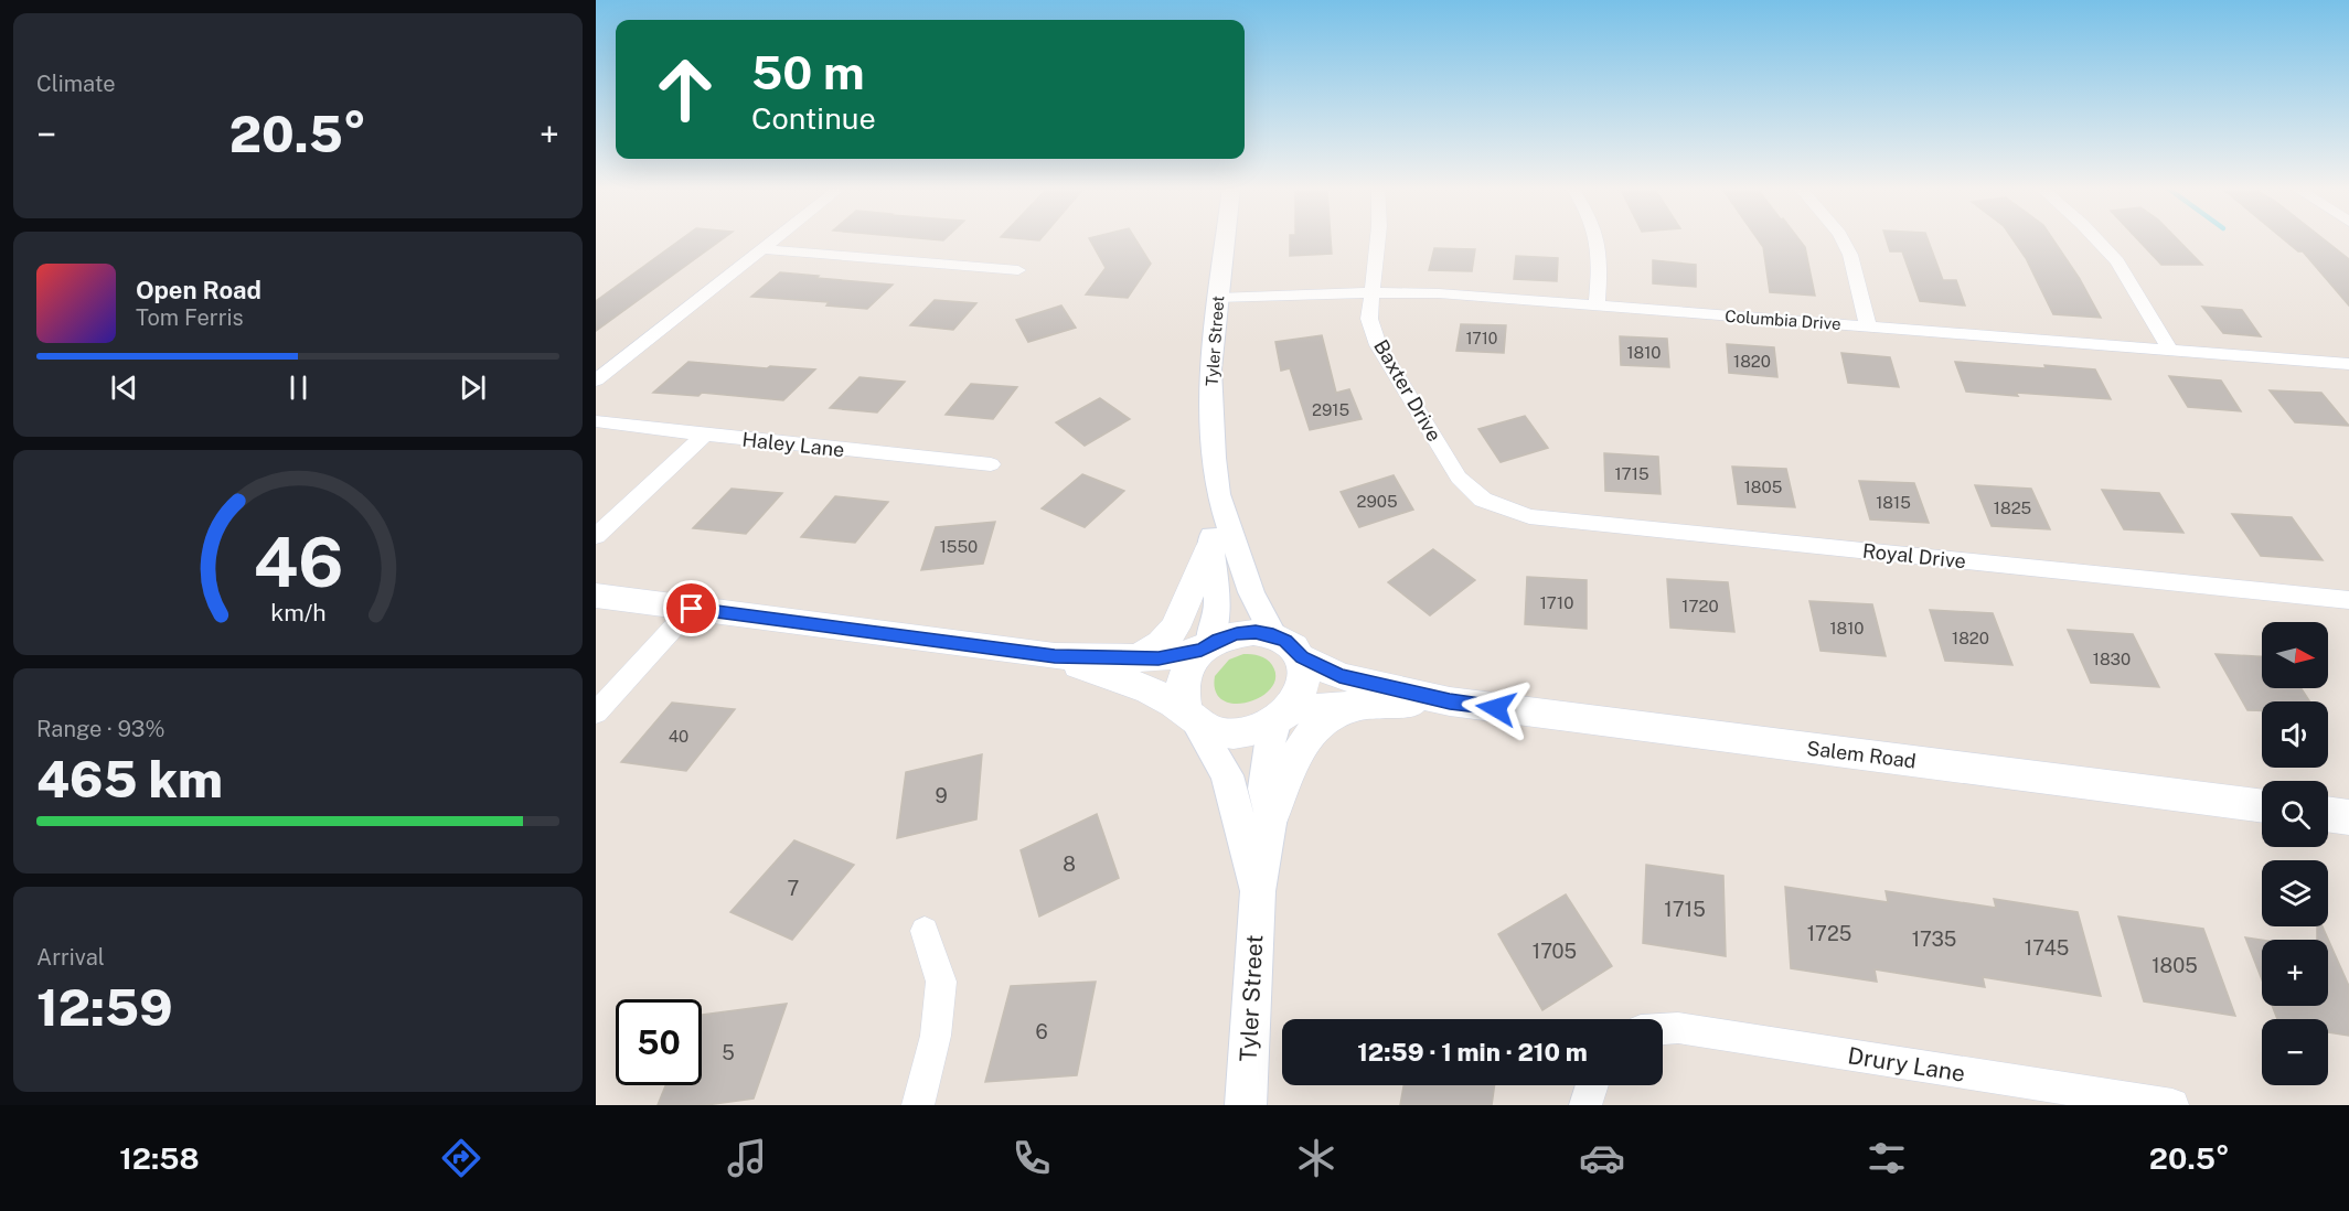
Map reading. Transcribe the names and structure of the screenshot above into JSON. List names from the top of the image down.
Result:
{
  "streets": {
    "main road": ["Salem Road"],
    "street": [
      "Columbia Drive",
      "Tyler Street",
      "Baxter Drive",
      "Haley Lane",
      "Royal Drive",
      "Drury Lane"
    ]
  },
  "crossings": [
    ["Columbia Drive", "Tyler Street"],
    ["Columbia Drive", "Baxter Drive"],
    ["Tyler Street", "Salem Road"],
    ["Baxter Drive", "Royal Drive"]
  ],
  "house_numbers": [
    "1710",
    "1810",
    "1820",
    "2915",
    "1715",
    "1805",
    "2905",
    "1815",
    "1825",
    "1550",
    "1710",
    "1720",
    "1810",
    "1820",
    "1830",
    "40",
    "9",
    "8",
    "7",
    "1715",
    "1725",
    "1735",
    "1745",
    "1705",
    "1805",
    "6",
    "5"
  ],
  "north": "right",
  "page": {
    "tile": [
      "Climate",
      ["Range · 93%", "465 km"],
      ["Arrival", "12:59"]
    ],
    "turn": ["50 m", "Continue"],
    "heat": ["−", "20.5°", "+"],
    "song": ["Open Road", "Tom Ferris"],
    "map_buttons": ["+", "−"],
    "limit": "50",
    "trip": "12:59 · 1 min · 210 m",
    "tabs": ["12:58", "20.5°"],
    "gauge": ["46", "km/h"]
  }
}
